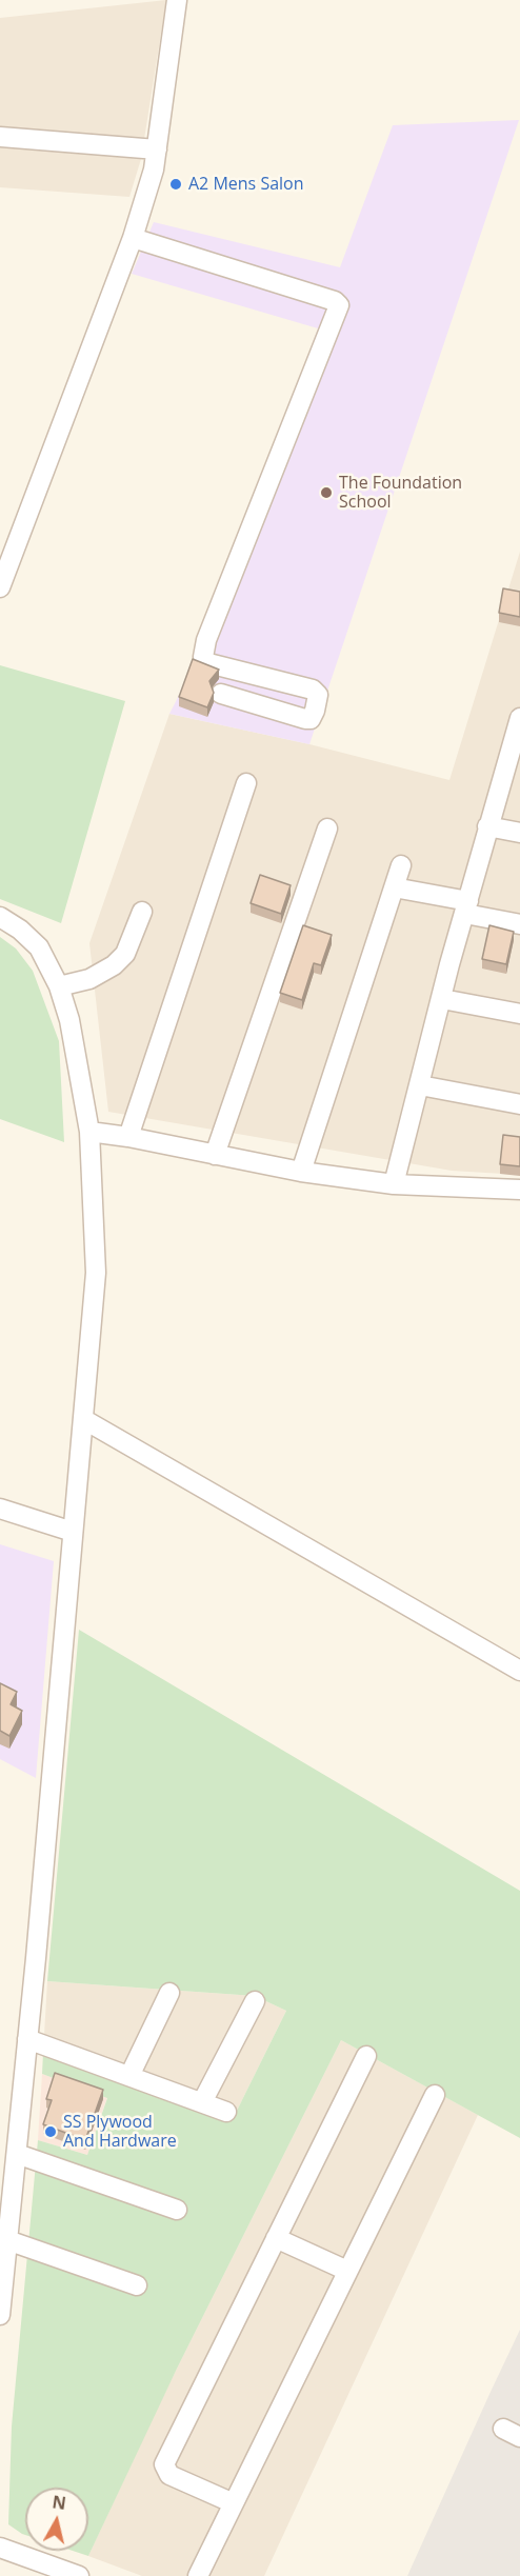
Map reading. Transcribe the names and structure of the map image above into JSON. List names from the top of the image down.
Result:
{
  "places": ["A2 Mens Salon", "The Foundation School", "SS Plywood And Hardware"],
  "north": "top"
}
